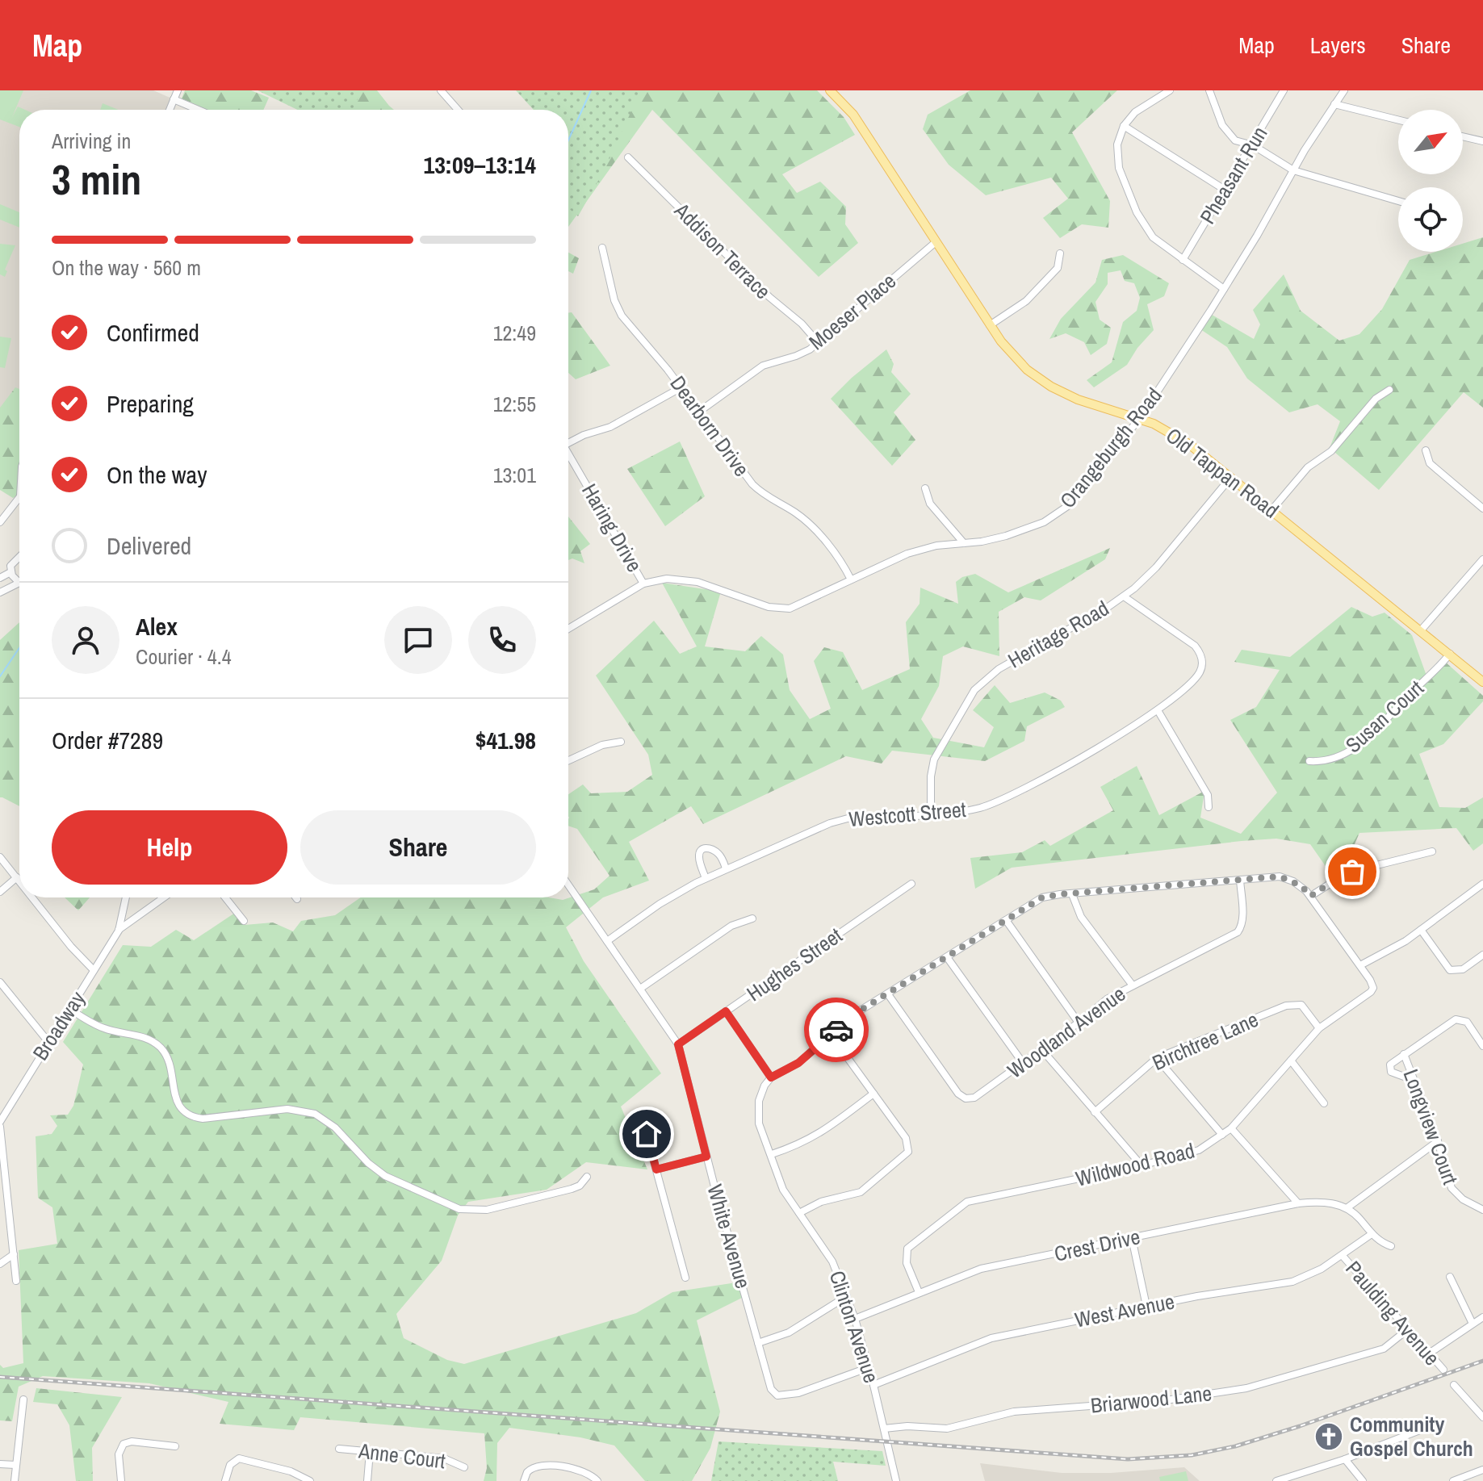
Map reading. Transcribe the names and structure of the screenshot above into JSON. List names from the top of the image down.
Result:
{
  "streets": {
    "main road": ["Old Tappan Road"],
    "street": [
      "Pheasant Run",
      "Addison Terrace",
      "Moeser Place",
      "Dearborn Drive",
      "Orangeburgh Road",
      "Haring Drive",
      "Heritage Road",
      "Susan Court",
      "Westcott Street",
      "Hughes Street",
      "Broadway",
      "Woodland Avenue",
      "Birchtree Lane",
      "Longview Court",
      "Wildwood Road",
      "White Avenue",
      "Crest Drive",
      "West Avenue",
      "Paulding Avenue",
      "Clinton Avenue",
      "Briarwood Lane",
      "Anne Court"
    ]
  },
  "crossings": [
    ["Addison Terrace", "Moeser Place"],
    ["Moeser Place", "Dearborn Drive"],
    ["Moeser Place", "Old Tappan Road"],
    ["Dearborn Drive", "Orangeburgh Road"],
    ["Orangeburgh Road", "Old Tappan Road"],
    ["Orangeburgh Road", "Haring Drive"],
    ["Old Tappan Road", "Heritage Road"],
    ["Old Tappan Road", "Susan Court"],
    ["Heritage Road", "Westcott Street"],
    ["Westcott Street", "White Avenue"],
    ["Hughes Street", "White Avenue"],
    ["Birchtree Lane", "Wildwood Road"],
    ["Wildwood Road", "Crest Drive"],
    ["White Avenue", "Clinton Avenue"],
    ["Crest Drive", "Clinton Avenue"],
    ["West Avenue", "Paulding Avenue"],
    ["West Avenue", "Clinton Avenue"],
    ["Paulding Avenue", "Briarwood Lane"],
    ["Clinton Avenue", "Briarwood Lane"]
  ],
  "places": {
    "church": ["Community Gospel Church"]
  },
  "north": "top right",
  "page": {
    "header": "Map",
    "nav": ["Map", "Layers", "Share"],
    "heading": ["3 min", "Arriving in", "13:09–13:14"],
    "panel": [
      "Alex",
      "Courier · 4.4",
      "Order #7289",
      "$41.98"
    ],
    "bar": "On the way · 560 m",
    "list": [
      ["Confirmed", "12:49"],
      ["Preparing", "12:55"],
      ["On the way", "13:01"],
      "Delivered"
    ],
    "buttons": ["Help", "Share"]
  }
}
